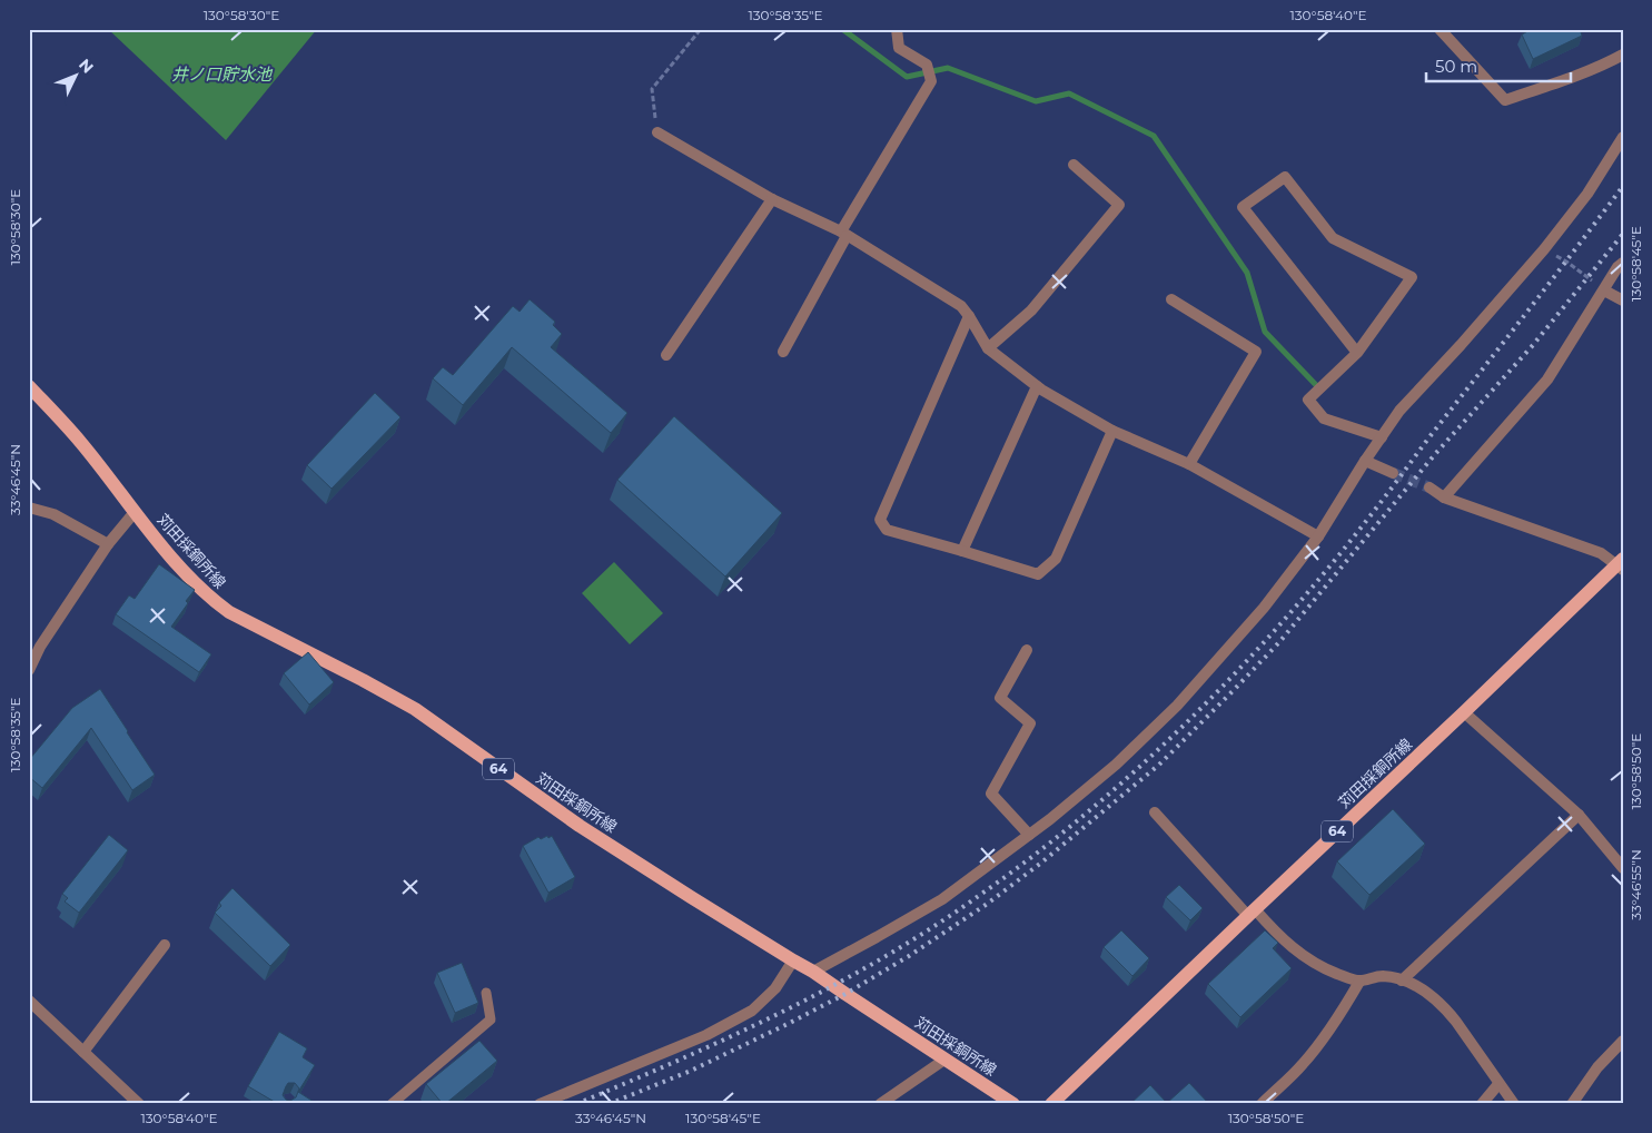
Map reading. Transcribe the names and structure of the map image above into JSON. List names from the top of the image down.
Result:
{
  "streets": {
    "main road": ["苅田採銅所線", "64"]
  },
  "water": ["井ノ口貯水池"],
  "scale_bar": "50 m",
  "north": "top right",
  "coordinates": [
    "130°58'30\"E",
    "130°58'35\"E",
    "130°58'40\"E",
    "130°58'45\"E",
    "33°46'45\"N",
    "130°58'50\"E",
    "33°46'55\"N"
  ]
}
